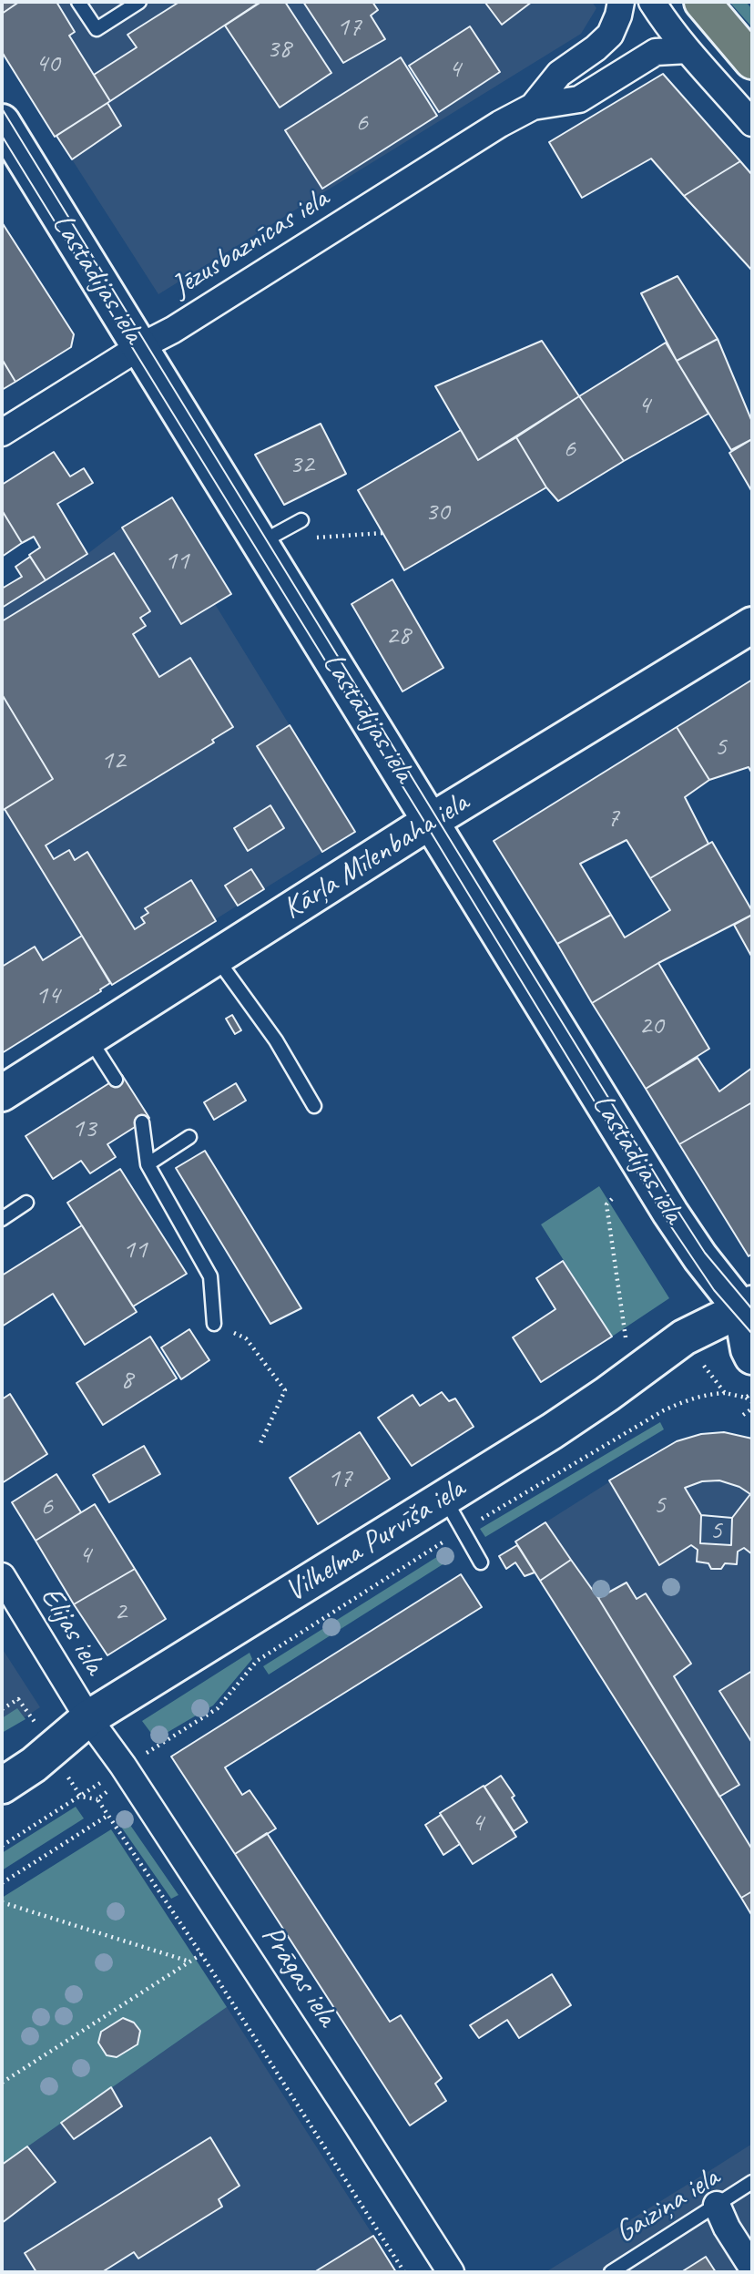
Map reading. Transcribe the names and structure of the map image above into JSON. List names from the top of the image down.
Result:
{
  "streets": {
    "street": [
      "Jēzusbaznīcas iela",
      "Lastādijas iela",
      "Kārļa Mīlenbaha iela",
      "Vilhelma Purvīša iela",
      "Elijas iela",
      "Prāgas iela"
    ],
    "lane": ["Gaiziņa iela"]
  },
  "crossings": [
    ["Jēzusbaznīcas iela", "Lastādijas iela"],
    ["Lastādijas iela", "Kārļa Mīlenbaha iela"],
    ["Lastādijas iela", "Vilhelma Purvīša iela"],
    ["Vilhelma Purvīša iela", "Elijas iela"],
    ["Vilhelma Purvīša iela", "Prāgas iela"],
    ["Elijas iela", "Prāgas iela"]
  ],
  "house_numbers": [
    "17",
    "38",
    "40",
    "4",
    "6",
    "4",
    "6",
    "32",
    "30",
    "11",
    "28",
    "5",
    "12",
    "7",
    "14",
    "20",
    "13",
    "11",
    "8",
    "17",
    "5",
    "6",
    "5",
    "4",
    "2",
    "4"
  ]
}
